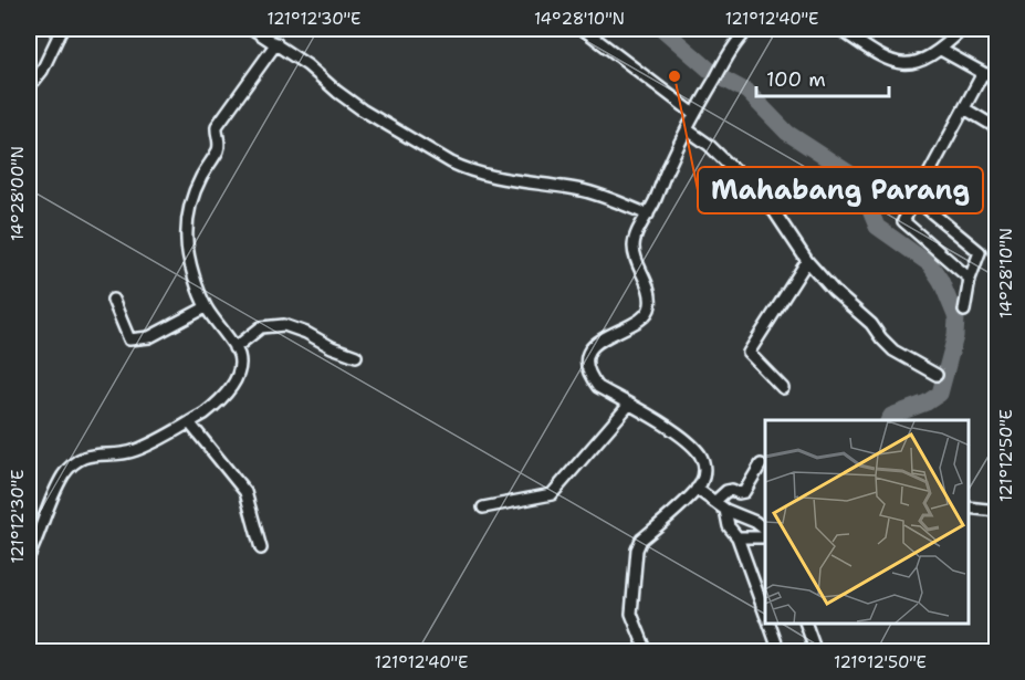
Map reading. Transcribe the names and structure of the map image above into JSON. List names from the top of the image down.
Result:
{
  "places": ["Mahabang Parang"],
  "scale_bar": "100 m",
  "coordinates": [
    "121°12'30\"E",
    "14°28'10\"N",
    "121°12'40\"E",
    "14°28'00\"N",
    "121°12'50\"E"
  ]
}
